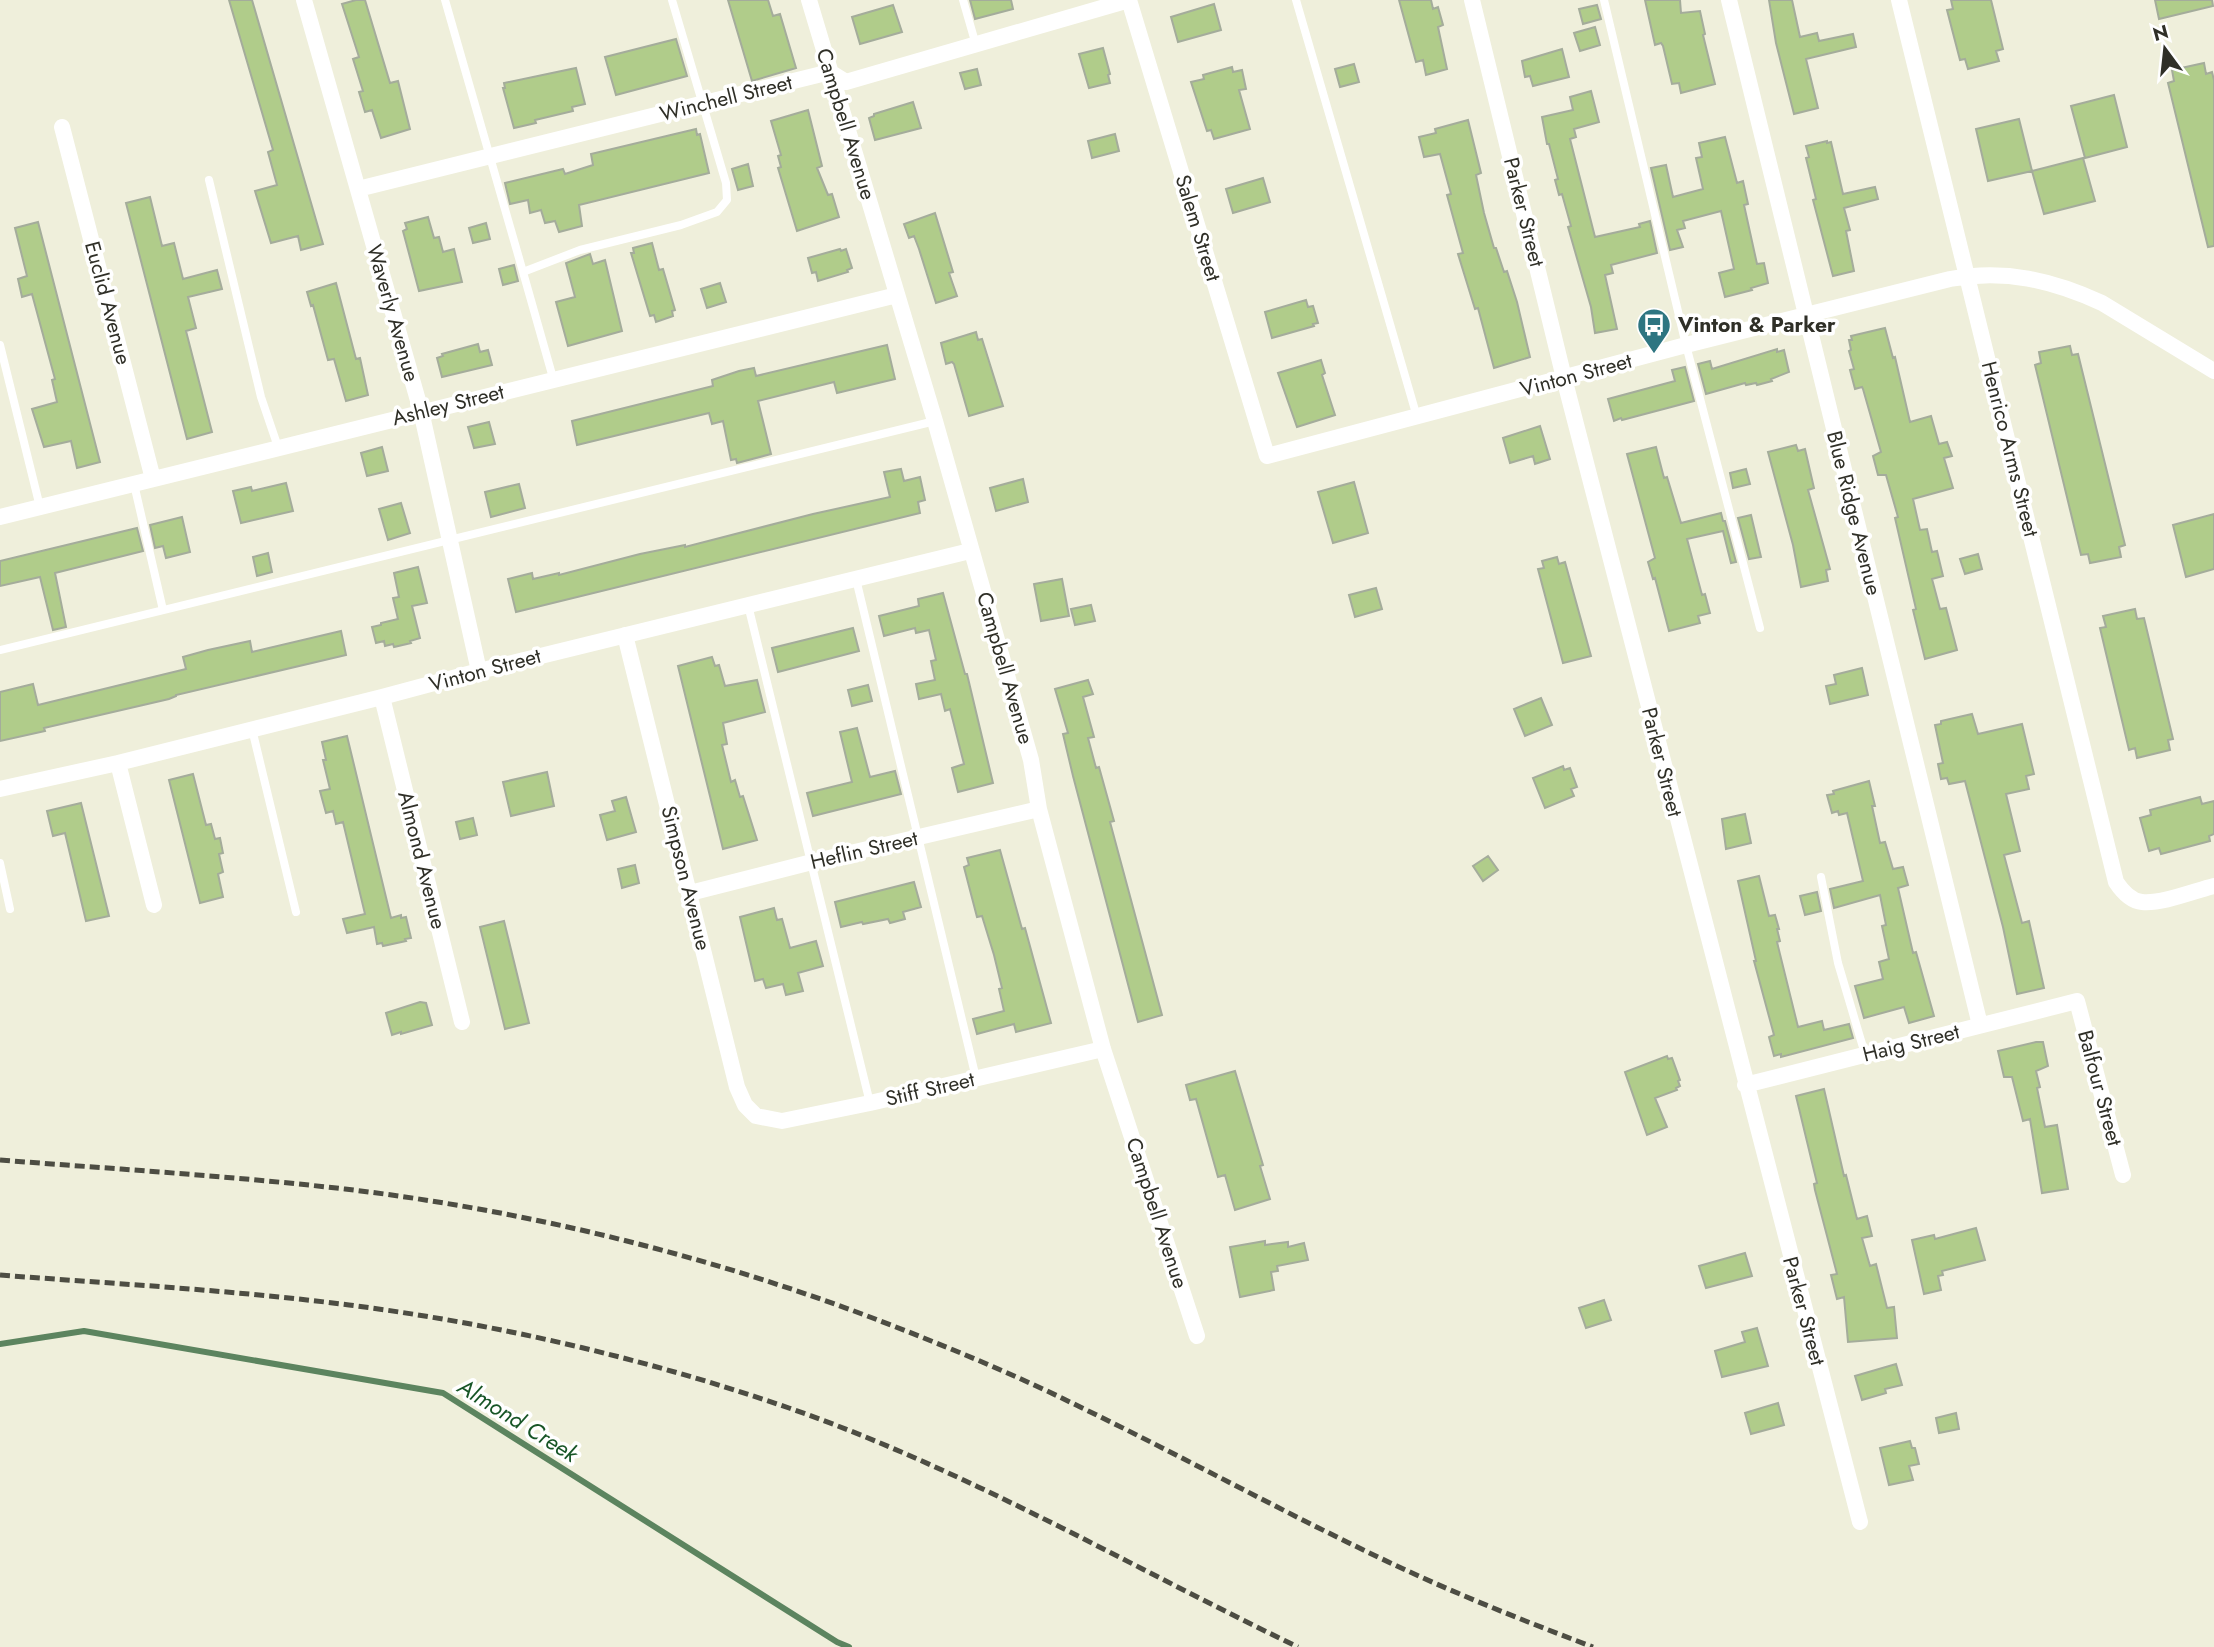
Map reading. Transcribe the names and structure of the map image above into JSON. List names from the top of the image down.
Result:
{
  "streets": {
    "street": [
      "Winchell Street",
      "Campbell Avenue",
      "Parker Street",
      "Salem Street",
      "Euclid Avenue",
      "Waverly Avenue",
      "Vinton Street",
      "Ashley Street",
      "Henrico Arms Street",
      "Blue Ridge Avenue",
      "Heflin Street",
      "Almond Avenue",
      "Simpson Avenue",
      "Haig Street",
      "Balfour Street",
      "Stiff Street"
    ]
  },
  "crossings": [
    ["Winchell Street", "Campbell Avenue"],
    ["Winchell Street", "Salem Street"],
    ["Winchell Street", "Waverly Avenue"],
    ["Campbell Avenue", "Vinton Street"],
    ["Campbell Avenue", "Ashley Street"],
    ["Campbell Avenue", "Heflin Street"],
    ["Campbell Avenue", "Stiff Street"],
    ["Parker Street", "Vinton Street"],
    ["Parker Street", "Haig Street"],
    ["Salem Street", "Vinton Street"],
    ["Euclid Avenue", "Ashley Street"],
    ["Waverly Avenue", "Vinton Street"],
    ["Waverly Avenue", "Ashley Street"],
    ["Vinton Street", "Henrico Arms Street"],
    ["Vinton Street", "Blue Ridge Avenue"],
    ["Vinton Street", "Almond Avenue"],
    ["Vinton Street", "Simpson Avenue"],
    ["Blue Ridge Avenue", "Haig Street"],
    ["Heflin Street", "Simpson Avenue"],
    ["Simpson Avenue", "Stiff Street"],
    ["Haig Street", "Balfour Street"]
  ],
  "water": ["Almond Creek"],
  "places": {
    "bus stop": ["Vinton & Parker"]
  },
  "north": "top"
}
